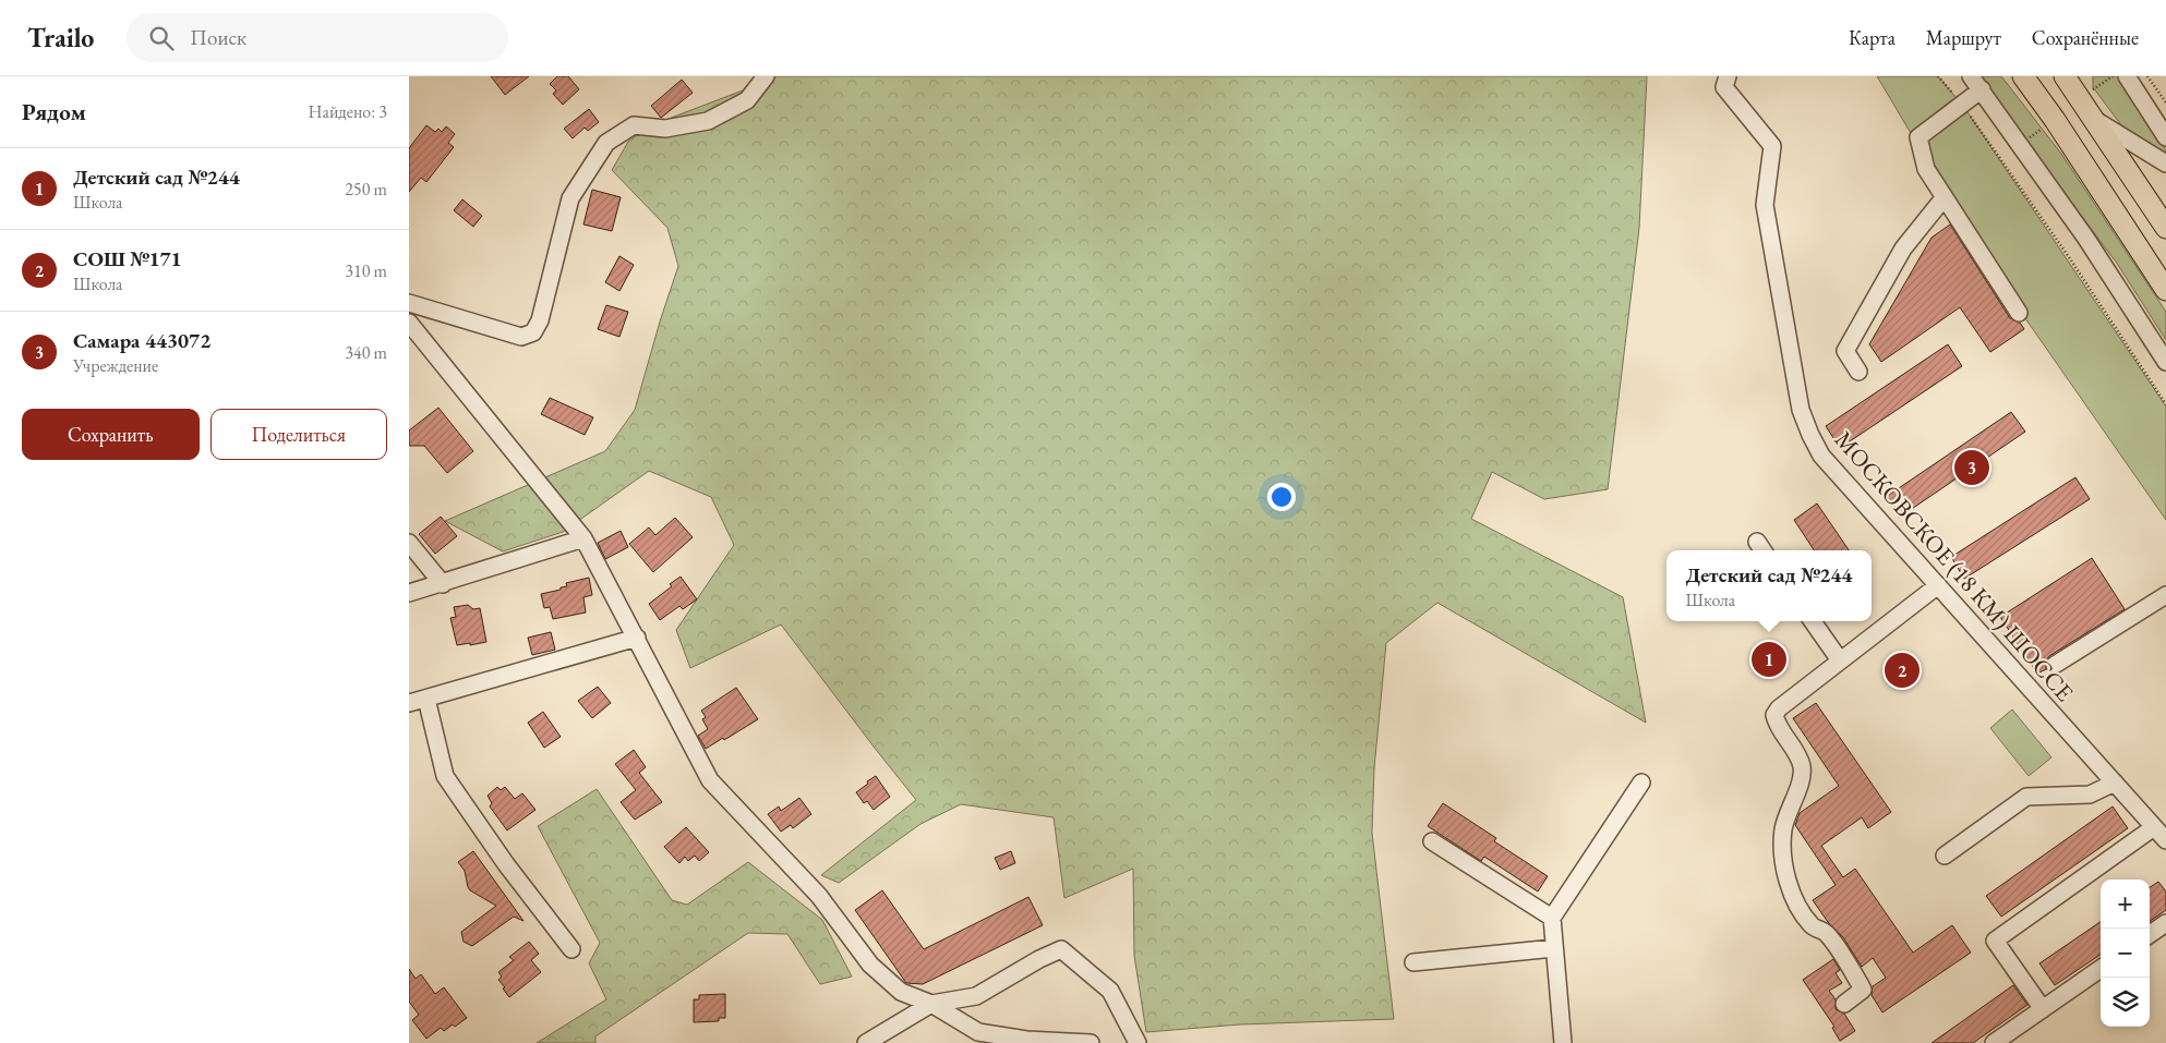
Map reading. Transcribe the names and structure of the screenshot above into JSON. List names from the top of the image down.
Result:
{
  "streets": {
    "street": ["МОСКОВСКОЕ (18 КМ) ШОССЕ"]
  },
  "page": {
    "header": "Trailo",
    "search": "Поиск",
    "nav": ["Карта", "Маршрут", "Сохранённые"],
    "heading": ["Рядом", "Найдено: 3"],
    "list": [
      {
        "mark": "1",
        "name": "Детский сад №244",
        "note": "Школа",
        "value": "250 m"
      },
      {
        "mark": "2",
        "name": "СОШ №171",
        "note": "Школа",
        "value": "310 m"
      },
      {
        "mark": "3",
        "name": "Самара 443072",
        "note": "Учреждение",
        "value": "340 m"
      }
    ],
    "buttons": ["Сохранить", "Поделиться"],
    "pins": ["3", "1", "2"],
    "popup": ["Детский сад №244", "Школа"],
    "map_buttons": ["+", "−"]
  }
}
